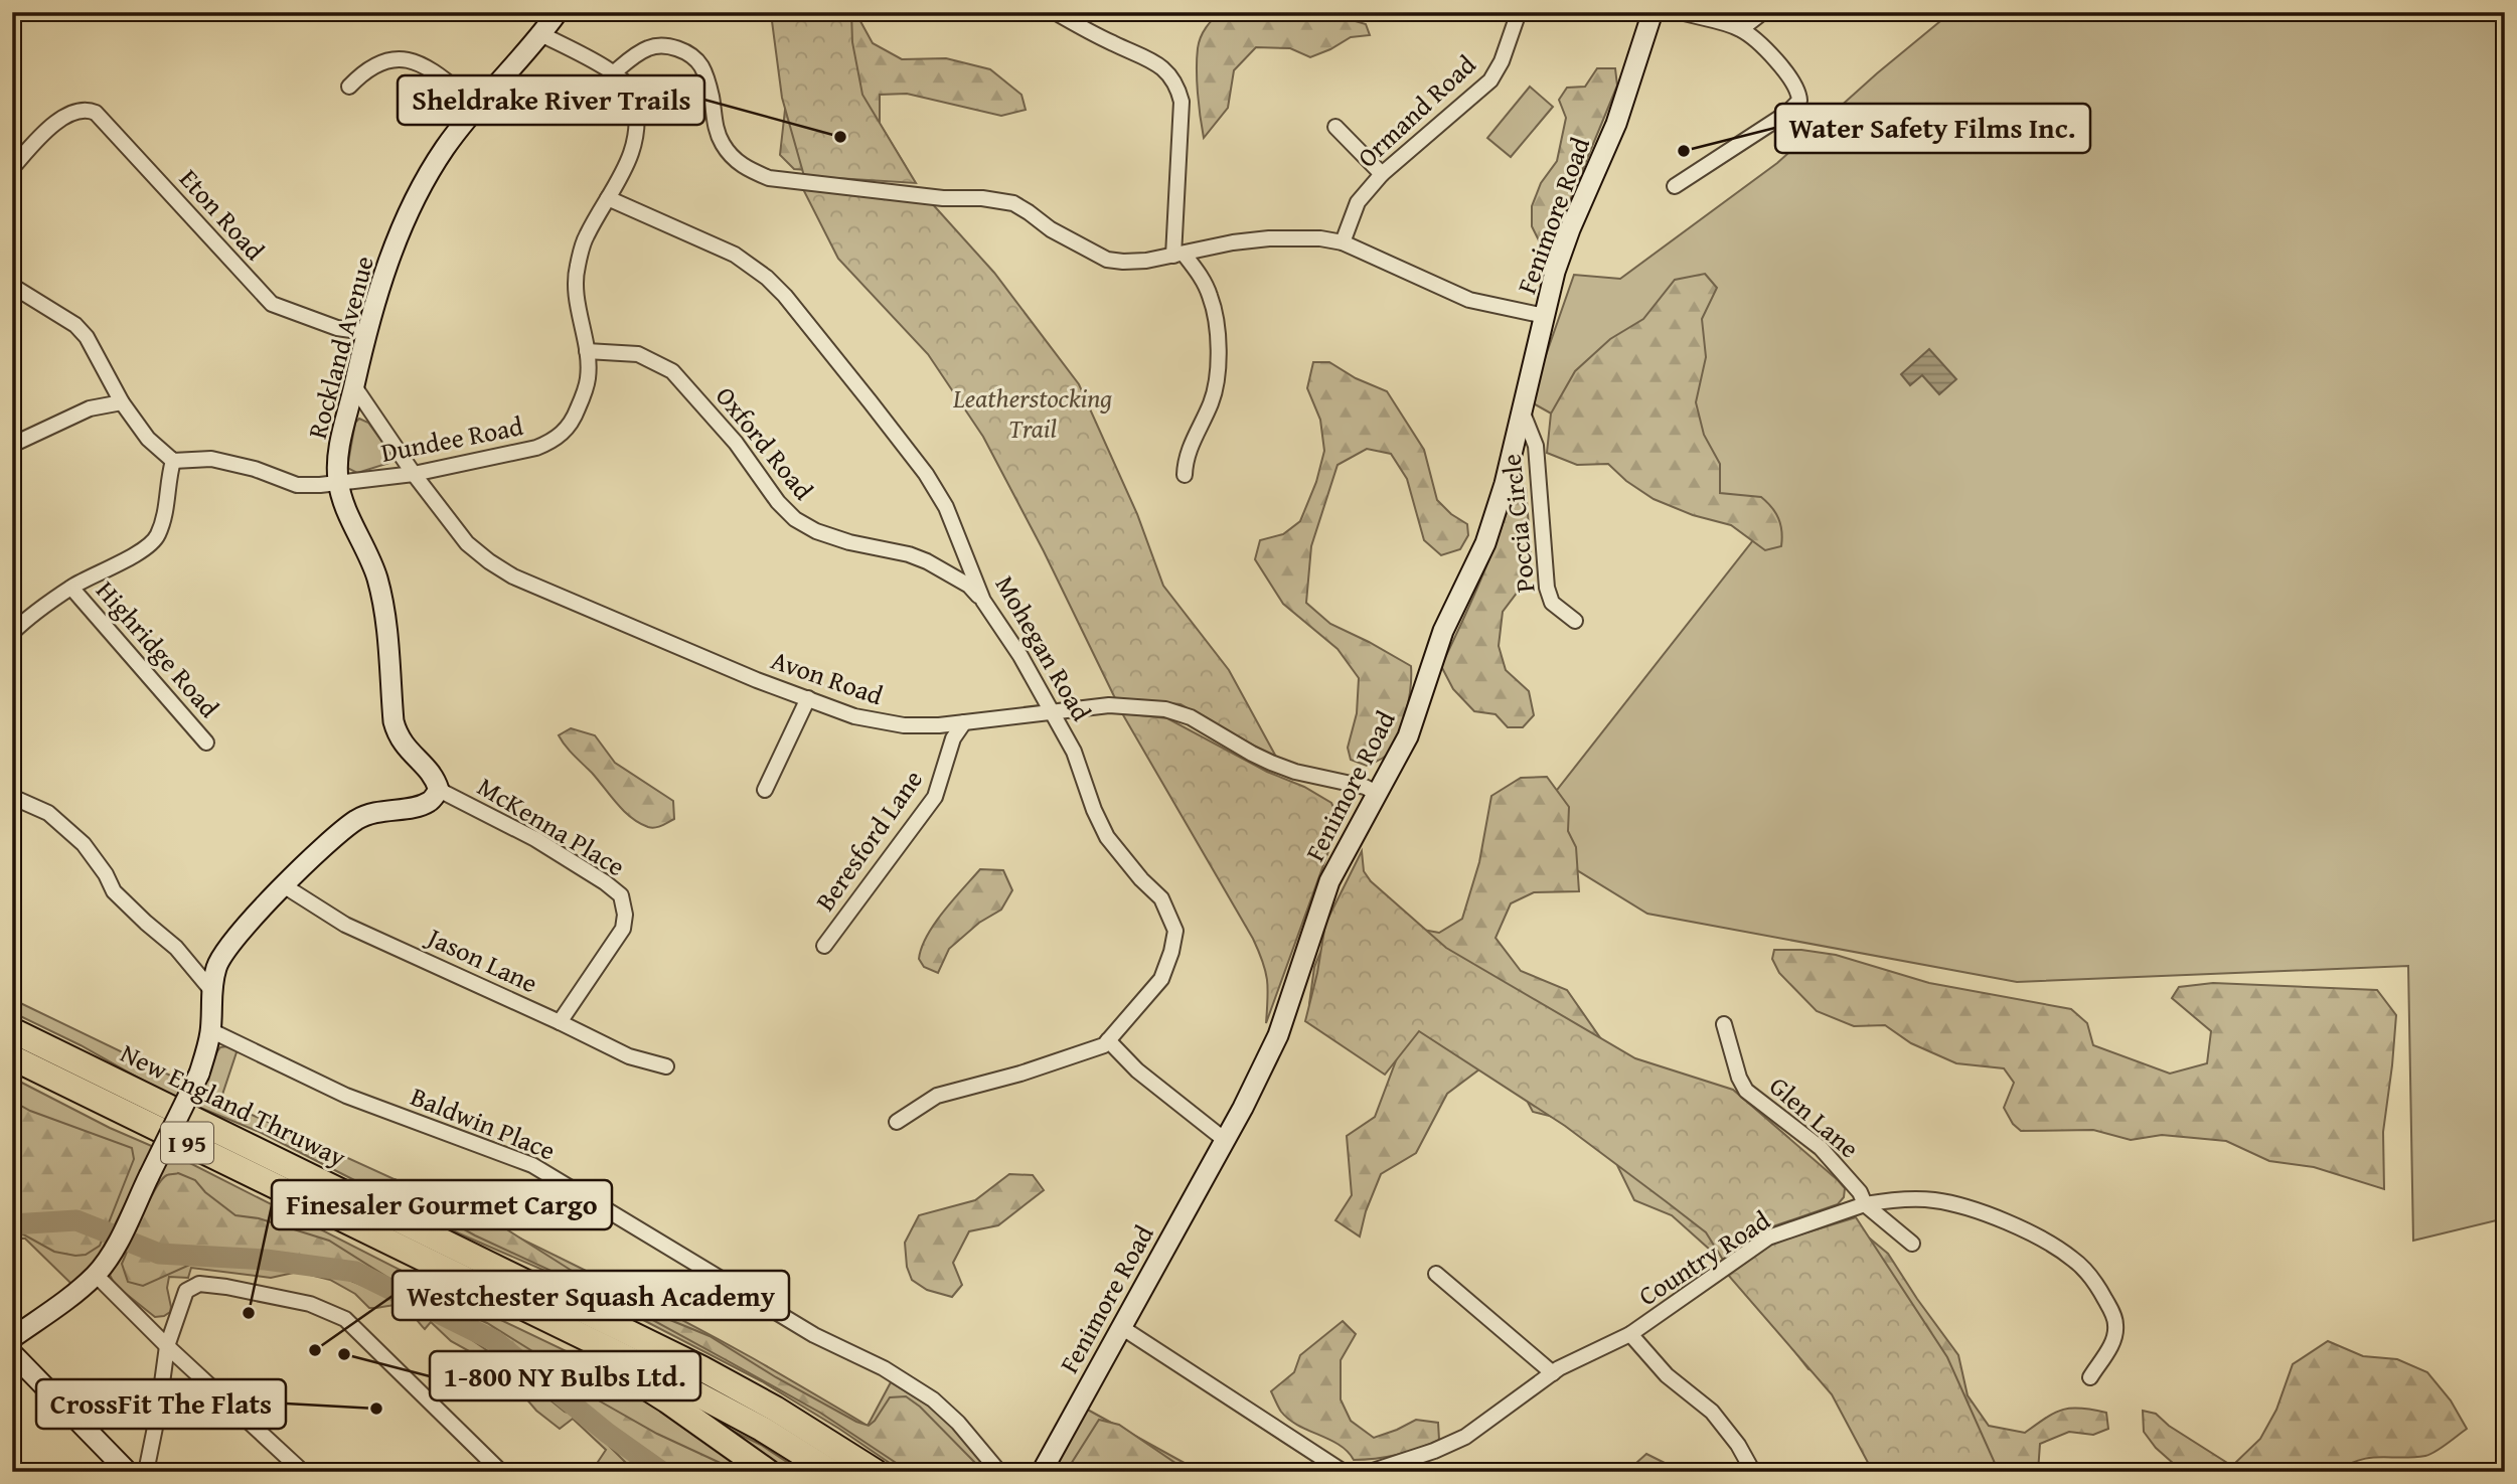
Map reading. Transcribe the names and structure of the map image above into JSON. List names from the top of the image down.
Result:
{
  "streets": {
    "highway": ["New England Thruway", "I 95"],
    "street": [
      "Ormand Road",
      "Eton Road",
      "Fenimore Road",
      "Rockland Avenue",
      "Dundee Road",
      "Oxford Road",
      "Poccia Circle",
      "Mohegan Road",
      "Highridge Road",
      "Avon Road",
      "McKenna Place",
      "Beresford Lane",
      "Jason Lane",
      "Glen Lane",
      "Baldwin Place",
      "Country Road"
    ]
  },
  "crossings": [
    ["Eton Road", "Rockland Avenue"],
    ["Fenimore Road", "Poccia Circle"],
    ["Fenimore Road", "Avon Road"],
    ["Rockland Avenue", "Dundee Road"],
    ["Rockland Avenue", "Avon Road"],
    ["Rockland Avenue", "McKenna Place"],
    ["Dundee Road", "Oxford Road"],
    ["Dundee Road", "Mohegan Road"],
    ["Dundee Road", "Avon Road"],
    ["Oxford Road", "Mohegan Road"],
    ["Mohegan Road", "Avon Road"],
    ["Avon Road", "Beresford Lane"],
    ["McKenna Place", "Jason Lane"],
    ["Glen Lane", "Country Road"]
  ],
  "parks": ["Leatherstocking Trail"],
  "places": [
    "Sheldrake River Trails",
    "Water Safety Films Inc.",
    "Finesaler Gourmet Cargo",
    "Westchester Squash Academy",
    "1-800 NY Bulbs Ltd.",
    "CrossFit The Flats"
  ]
}
